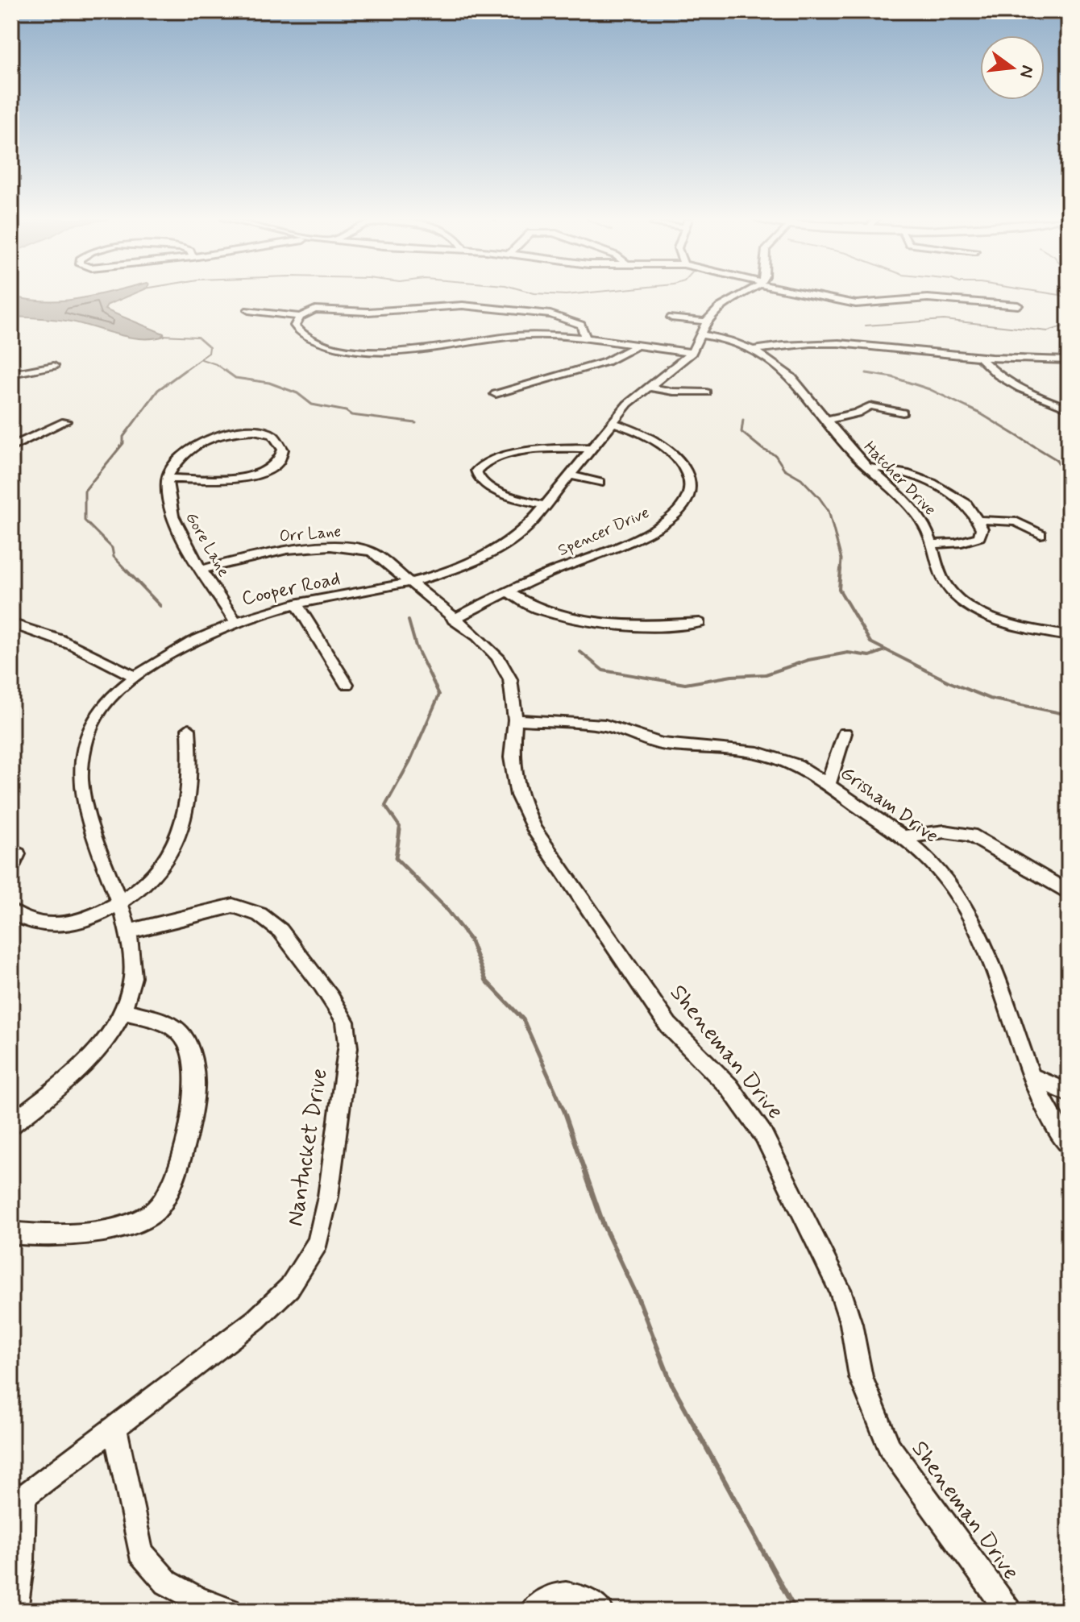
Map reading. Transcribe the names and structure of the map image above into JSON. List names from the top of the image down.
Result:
{
  "streets": {
    "street": [
      "Hatcher Drive",
      "Spencer Drive",
      "Orr Lane",
      "Gore Lane",
      "Cooper Road",
      "Grisham Drive",
      "Sheneman Drive",
      "Nantucket Drive"
    ]
  },
  "crossings": [
    ["Hatcher Drive", "Cooper Road"],
    ["Spencer Drive", "Cooper Road"],
    ["Spencer Drive", "Sheneman Drive"],
    ["Orr Lane", "Gore Lane"],
    ["Orr Lane", "Cooper Road"],
    ["Orr Lane", "Sheneman Drive"],
    ["Gore Lane", "Cooper Road"],
    ["Cooper Road", "Sheneman Drive"],
    ["Cooper Road", "Nantucket Drive"],
    ["Grisham Drive", "Sheneman Drive"]
  ],
  "north": "right"
}
